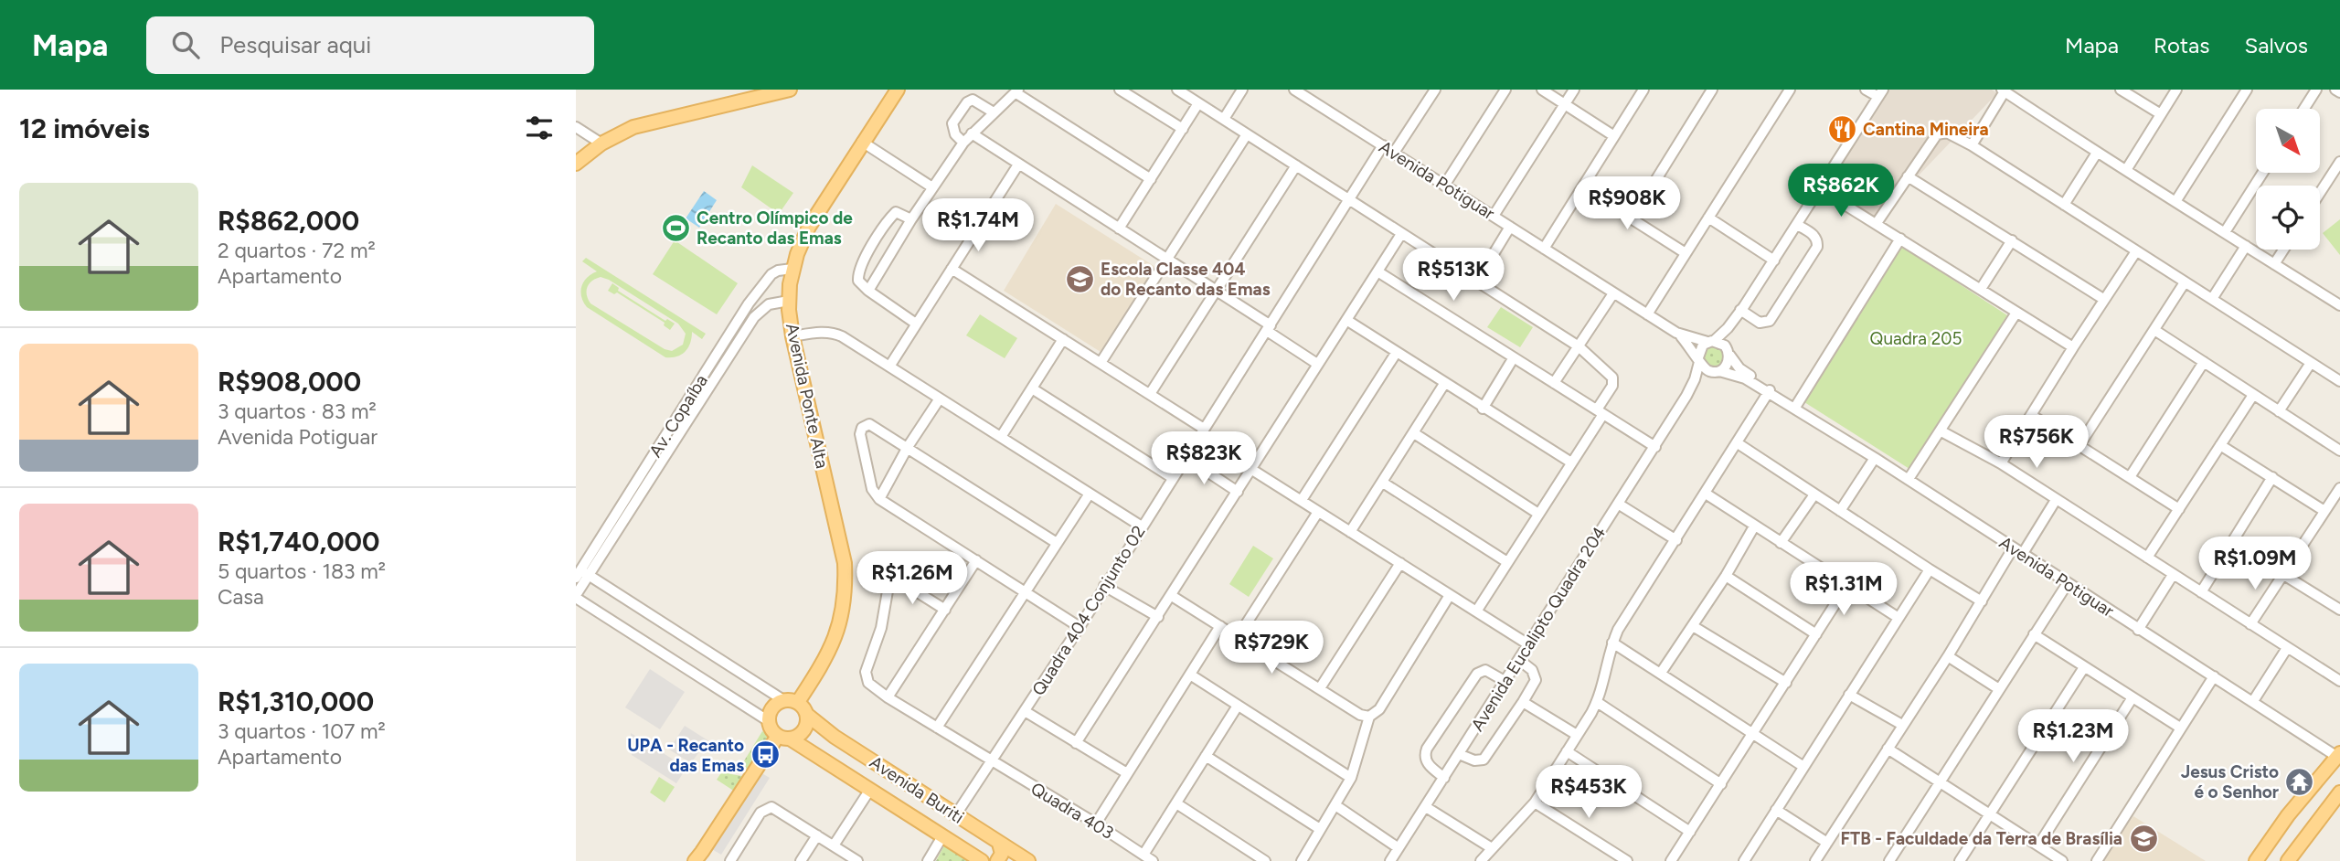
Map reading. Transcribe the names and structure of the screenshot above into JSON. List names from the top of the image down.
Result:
{
  "streets": {
    "main road": ["Avenida Ponte Alta", "Avenida Buriti"],
    "street": [
      "Avenida Potiguar",
      "Av. Copaíba",
      "Quadra 404 Conjunto 02",
      "Avenida Eucalipto Quadra 204",
      "Quadra 403"
    ]
  },
  "crossings": [
    ["Avenida Potiguar", "Quadra 404 Conjunto 02"],
    ["Avenida Ponte Alta", "Av. Copaíba"],
    ["Avenida Ponte Alta", "Avenida Buriti"],
    ["Av. Copaíba", "Avenida Buriti"],
    ["Quadra 404 Conjunto 02", "Avenida Buriti"],
    ["Quadra 404 Conjunto 02", "Quadra 403"]
  ],
  "parks": ["Quadra 205"],
  "places": {
    "restaurant": ["Cantina Mineira"],
    "sports": ["Centro Olímpico de Recanto das Emas"],
    "school or university": ["Escola Classe 404 do Recanto das Emas", "FTB - Faculdade da Terra de Brasília"],
    "bus stop": ["UPA - Recanto das Emas"],
    "temple": ["Jesus Cristo é o Senhor"]
  },
  "north": "bottom right",
  "page": {
    "header": "Mapa",
    "search": "Pesquisar aqui",
    "nav": ["Mapa", "Rotas", "Salvos"],
    "heading": "12 imóveis",
    "price": [
      "R$862K",
      "R$908K",
      "R$1.74M",
      "R$513K",
      "R$756K",
      "R$823K",
      "R$1.09M",
      "R$1.26M",
      "R$1.31M",
      "R$729K",
      "R$1.23M",
      "R$453K"
    ],
    "list": [
      {
        "name": "R$862,000",
        "note": "2 quartos · 72 m² · Apartamento"
      },
      {
        "name": "R$908,000",
        "note": "3 quartos · 83 m² · Avenida Potiguar"
      },
      {
        "name": "R$1,740,000",
        "note": "5 quartos · 183 m² · Casa"
      },
      {
        "name": "R$1,310,000",
        "note": "3 quartos · 107 m² · Apartamento"
      }
    ]
  }
}
